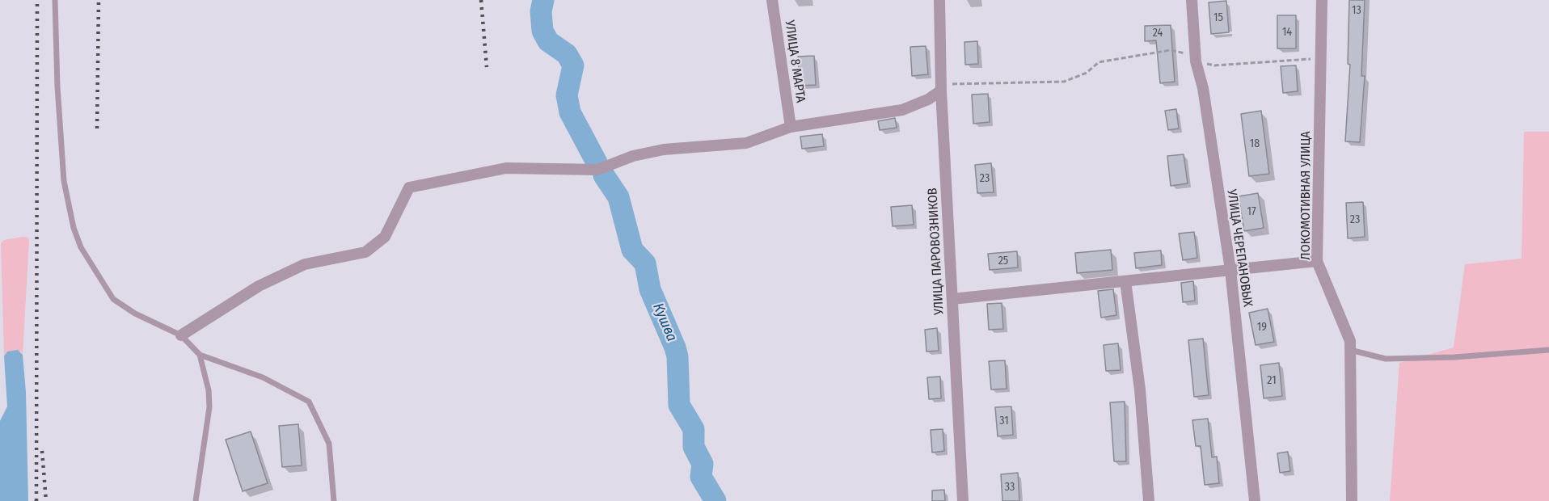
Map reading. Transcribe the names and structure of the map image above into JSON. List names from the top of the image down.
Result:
{
  "streets": {
    "street": [
      "УЛИЦА 8 МАРТА",
      "ЛОКОМОТИВНАЯ УЛИЦА",
      "УЛИЦА ЧЕРЕПАНОВЫХ",
      "УЛИЦА ПАРОВОЗНИКОВ"
    ]
  },
  "water": ["Кушва"],
  "house_numbers": [
    "13",
    "15",
    "14",
    "24",
    "18",
    "23",
    "17",
    "23",
    "25",
    "19",
    "21",
    "31",
    "33"
  ]
}
